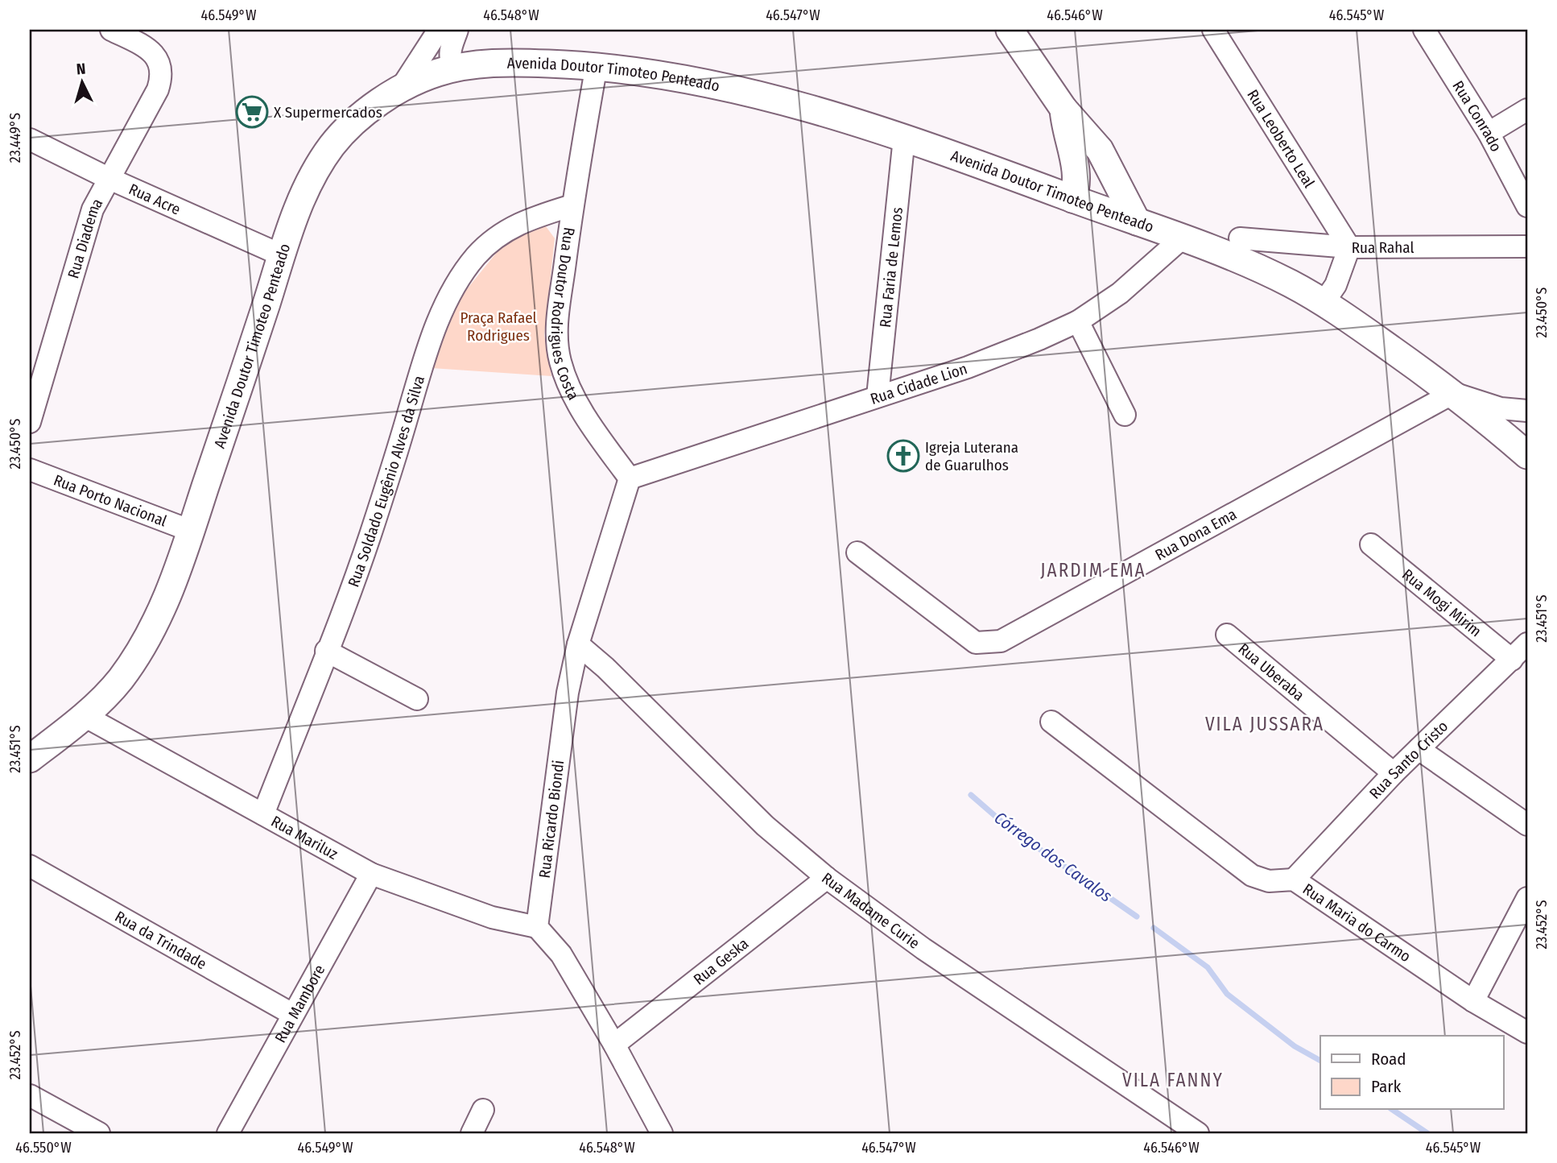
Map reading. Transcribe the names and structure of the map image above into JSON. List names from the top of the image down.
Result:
{
  "streets": {
    "main road": ["Avenida Doutor Timoteo Penteado"],
    "street": [
      "Rua Conrado",
      "Rua Leoberto Leal",
      "Rua Acre",
      "Rua Diadema",
      "Rua Rahal",
      "Rua Faria de Lemos",
      "Rua Doutor Rodrigues Costa",
      "Rua Cidade Lion",
      "Rua Soldado Eugênio Alves da Silva",
      "Rua Porto Nacional",
      "Rua Dona Ema",
      "Rua Mogi Mirim",
      "Rua Uberaba",
      "Rua Santo Cristo",
      "Rua Ricardo Biondi",
      "Rua Mariluz",
      "Rua Madame Curie",
      "Rua Maria do Carmo",
      "Rua da Trindade",
      "Rua Geska",
      "Rua Mambore"
    ]
  },
  "crossings": [
    ["Avenida Doutor Timoteo Penteado", "Rua Acre"],
    ["Avenida Doutor Timoteo Penteado", "Rua Faria de Lemos"],
    ["Avenida Doutor Timoteo Penteado", "Rua Doutor Rodrigues Costa"],
    ["Avenida Doutor Timoteo Penteado", "Rua Cidade Lion"],
    ["Avenida Doutor Timoteo Penteado", "Rua Porto Nacional"],
    ["Avenida Doutor Timoteo Penteado", "Rua Dona Ema"],
    ["Avenida Doutor Timoteo Penteado", "Rua Mariluz"],
    ["Rua Leoberto Leal", "Rua Rahal"],
    ["Rua Acre", "Rua Diadema"],
    ["Rua Faria de Lemos", "Rua Cidade Lion"],
    ["Rua Doutor Rodrigues Costa", "Rua Cidade Lion"],
    ["Rua Doutor Rodrigues Costa", "Rua Soldado Eugênio Alves da Silva"],
    ["Rua Doutor Rodrigues Costa", "Rua Ricardo Biondi"],
    ["Rua Cidade Lion", "Rua Ricardo Biondi"],
    ["Rua Soldado Eugênio Alves da Silva", "Rua Mariluz"],
    ["Rua Mogi Mirim", "Rua Santo Cristo"],
    ["Rua Uberaba", "Rua Santo Cristo"],
    ["Rua Santo Cristo", "Rua Maria do Carmo"],
    ["Rua Ricardo Biondi", "Rua Mariluz"],
    ["Rua Ricardo Biondi", "Rua Madame Curie"],
    ["Rua Mariluz", "Rua Mambore"],
    ["Rua Madame Curie", "Rua Geska"],
    ["Rua da Trindade", "Rua Mambore"]
  ],
  "districts": ["JARDIM EMA", "VILA JUSSARA", "VILA FANNY"],
  "water": ["Córrego dos Cavalos"],
  "parks": ["Praça Rafael Rodrigues"],
  "places": {
    "supermarket": ["X Supermercados"],
    "church": ["Igreja Luterana de Guarulhos"]
  },
  "legend": ["Road", "Park"],
  "north": "top",
  "coordinates": [
    "46.549°W",
    "46.548°W",
    "46.547°W",
    "46.546°W",
    "46.545°W",
    "23.449°S",
    "23.450°S",
    "23.451°S",
    "23.452°S",
    "46.550°W"
  ]
}
